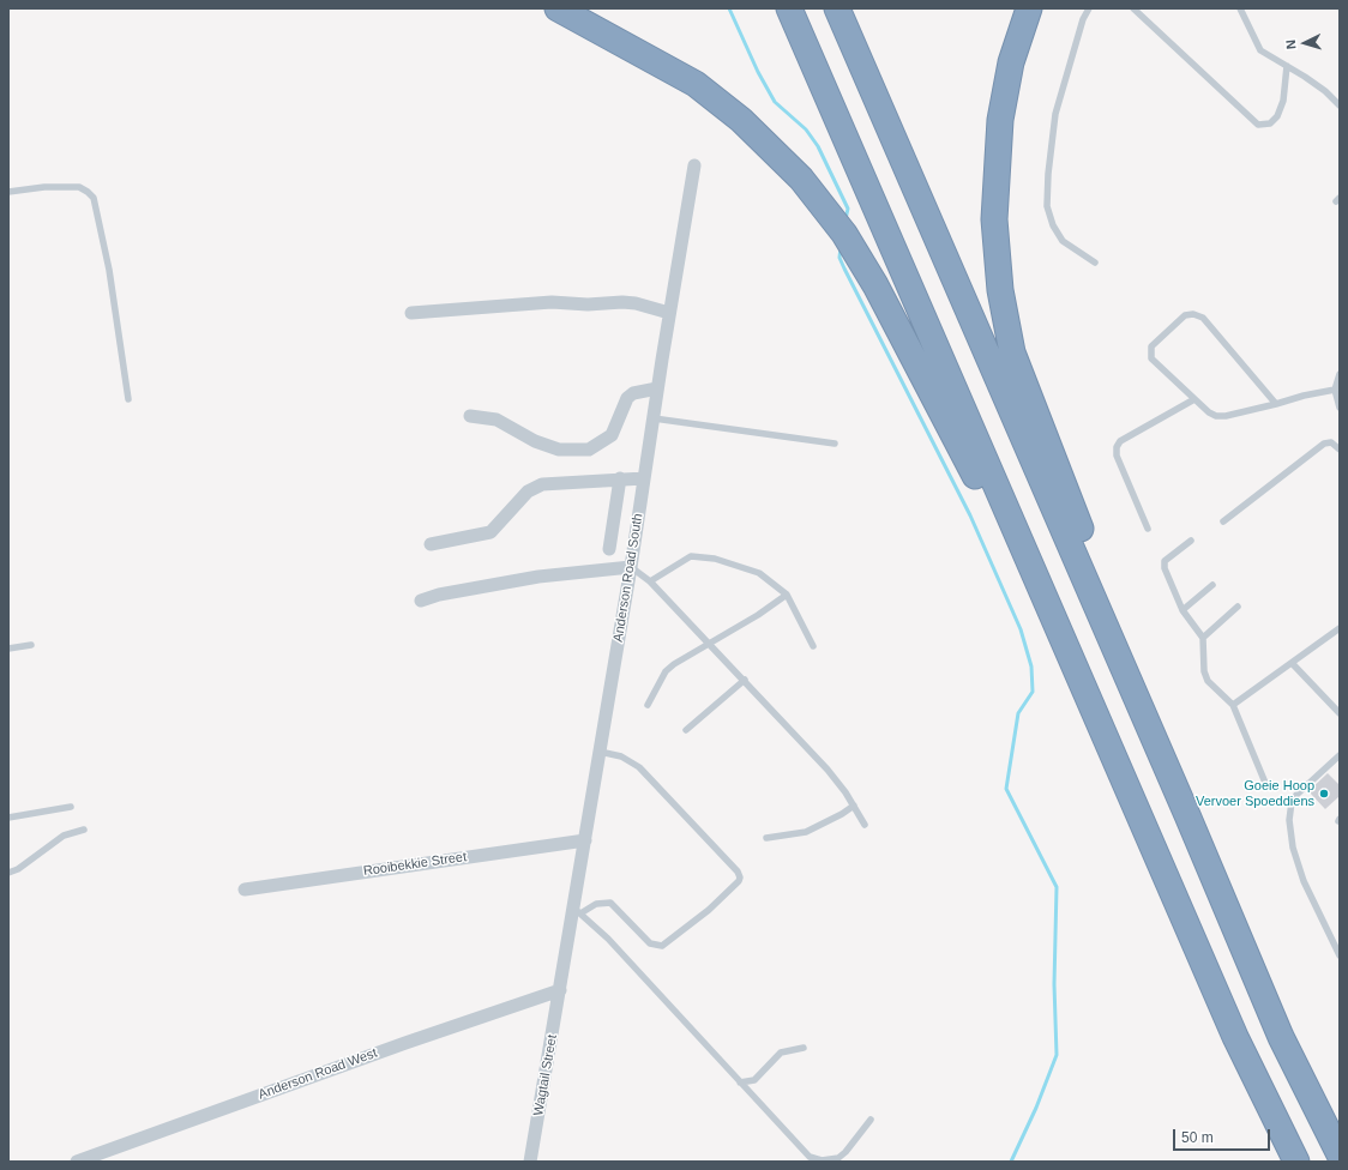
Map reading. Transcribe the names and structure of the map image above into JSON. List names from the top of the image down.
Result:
{
  "streets": {
    "street": [
      "Anderson Road South",
      "Rooibekkie Street",
      "Anderson Road West",
      "Wagtail Street"
    ]
  },
  "crossings": [
    ["Anderson Road South", "Rooibekkie Street"],
    ["Anderson Road South", "Anderson Road West"],
    ["Anderson Road South", "Wagtail Street"],
    ["Anderson Road West", "Wagtail Street"]
  ],
  "places": ["Goeie Hoop Vervoer Spoeddiens"],
  "scale_bar": "50 m",
  "north": "left"
}
